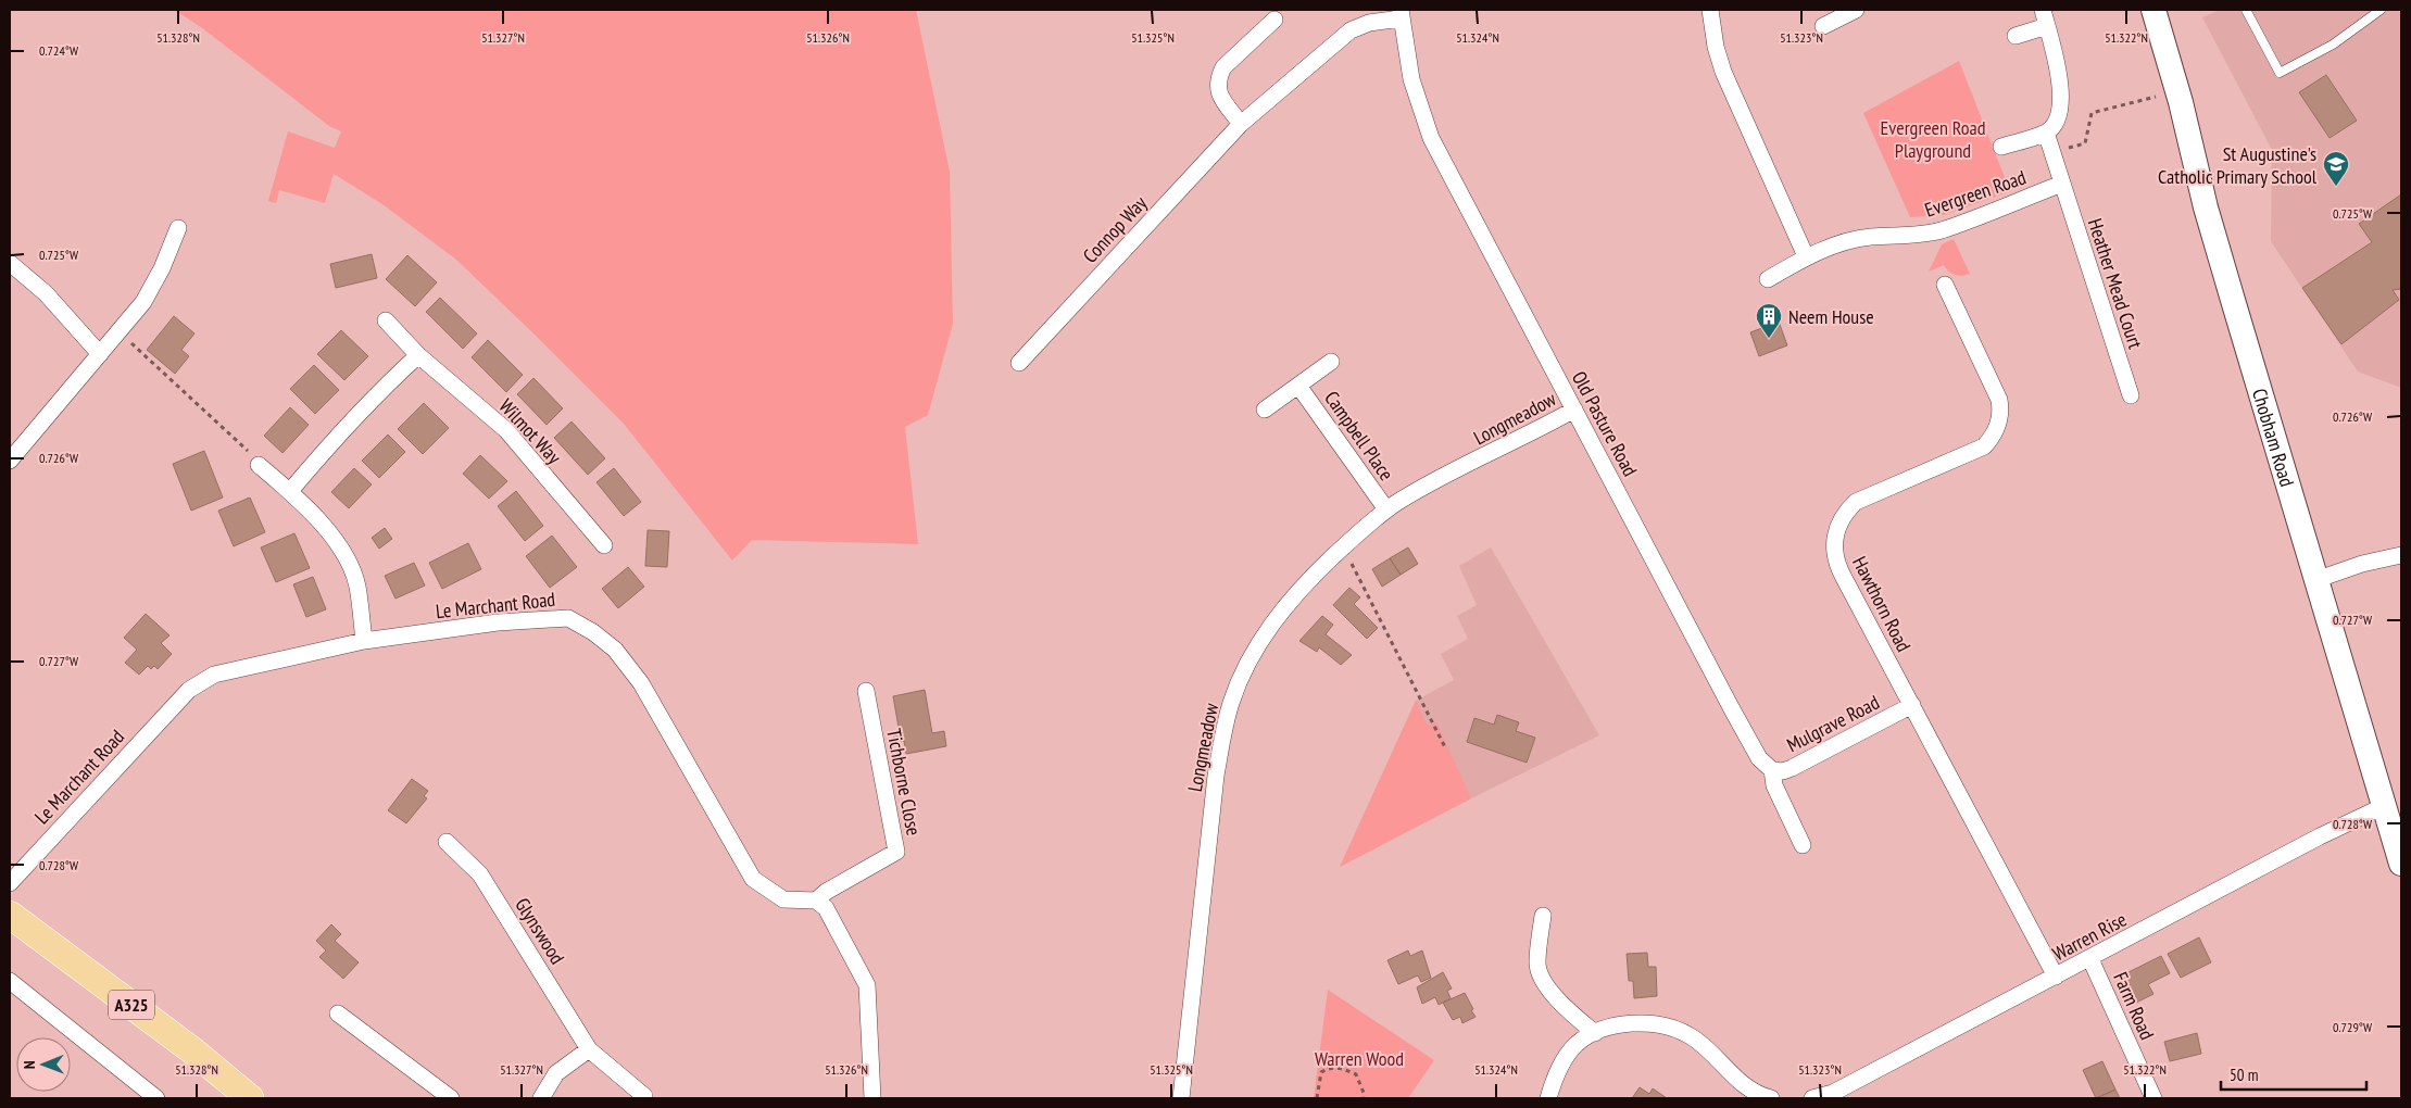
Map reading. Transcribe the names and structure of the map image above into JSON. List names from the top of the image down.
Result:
{
  "streets": {
    "main road": ["Chobham Road", "A325"],
    "street": [
      "Evergreen Road",
      "Connop Way",
      "Heather Mead Court",
      "Longmeadow",
      "Old Pasture Road",
      "Wilmot Way",
      "Campbell Place",
      "Hawthorn Road",
      "Le Marchant Road",
      "Mulgrave Road",
      "Tichborne Close",
      "Glynswood",
      "Warren Rise",
      "Farm Road"
    ]
  },
  "crossings": [
    ["Evergreen Road", "Heather Mead Court"],
    ["Connop Way", "Old Pasture Road"],
    ["Longmeadow", "Old Pasture Road"],
    ["Longmeadow", "Campbell Place"],
    ["Old Pasture Road", "Mulgrave Road"],
    ["Chobham Road", "Warren Rise"],
    ["Hawthorn Road", "Mulgrave Road"],
    ["Hawthorn Road", "Warren Rise"],
    ["Le Marchant Road", "Tichborne Close"],
    ["Warren Rise", "Farm Road"]
  ],
  "parks": ["Evergreen Road Playground", "Warren Wood"],
  "places": {
    "school or university": ["St Augustine's Catholic Primary School"],
    "building": ["Neem House"]
  },
  "scale_bar": "50 m",
  "north": "left",
  "coordinates": [
    "51.328°N",
    "51.327°N",
    "51.326°N",
    "51.325°N",
    "51.324°N",
    "51.323°N",
    "51.322°N",
    "0.724°W",
    "0.725°W",
    "0.726°W",
    "0.727°W",
    "0.728°W",
    "0.729°W"
  ]
}
